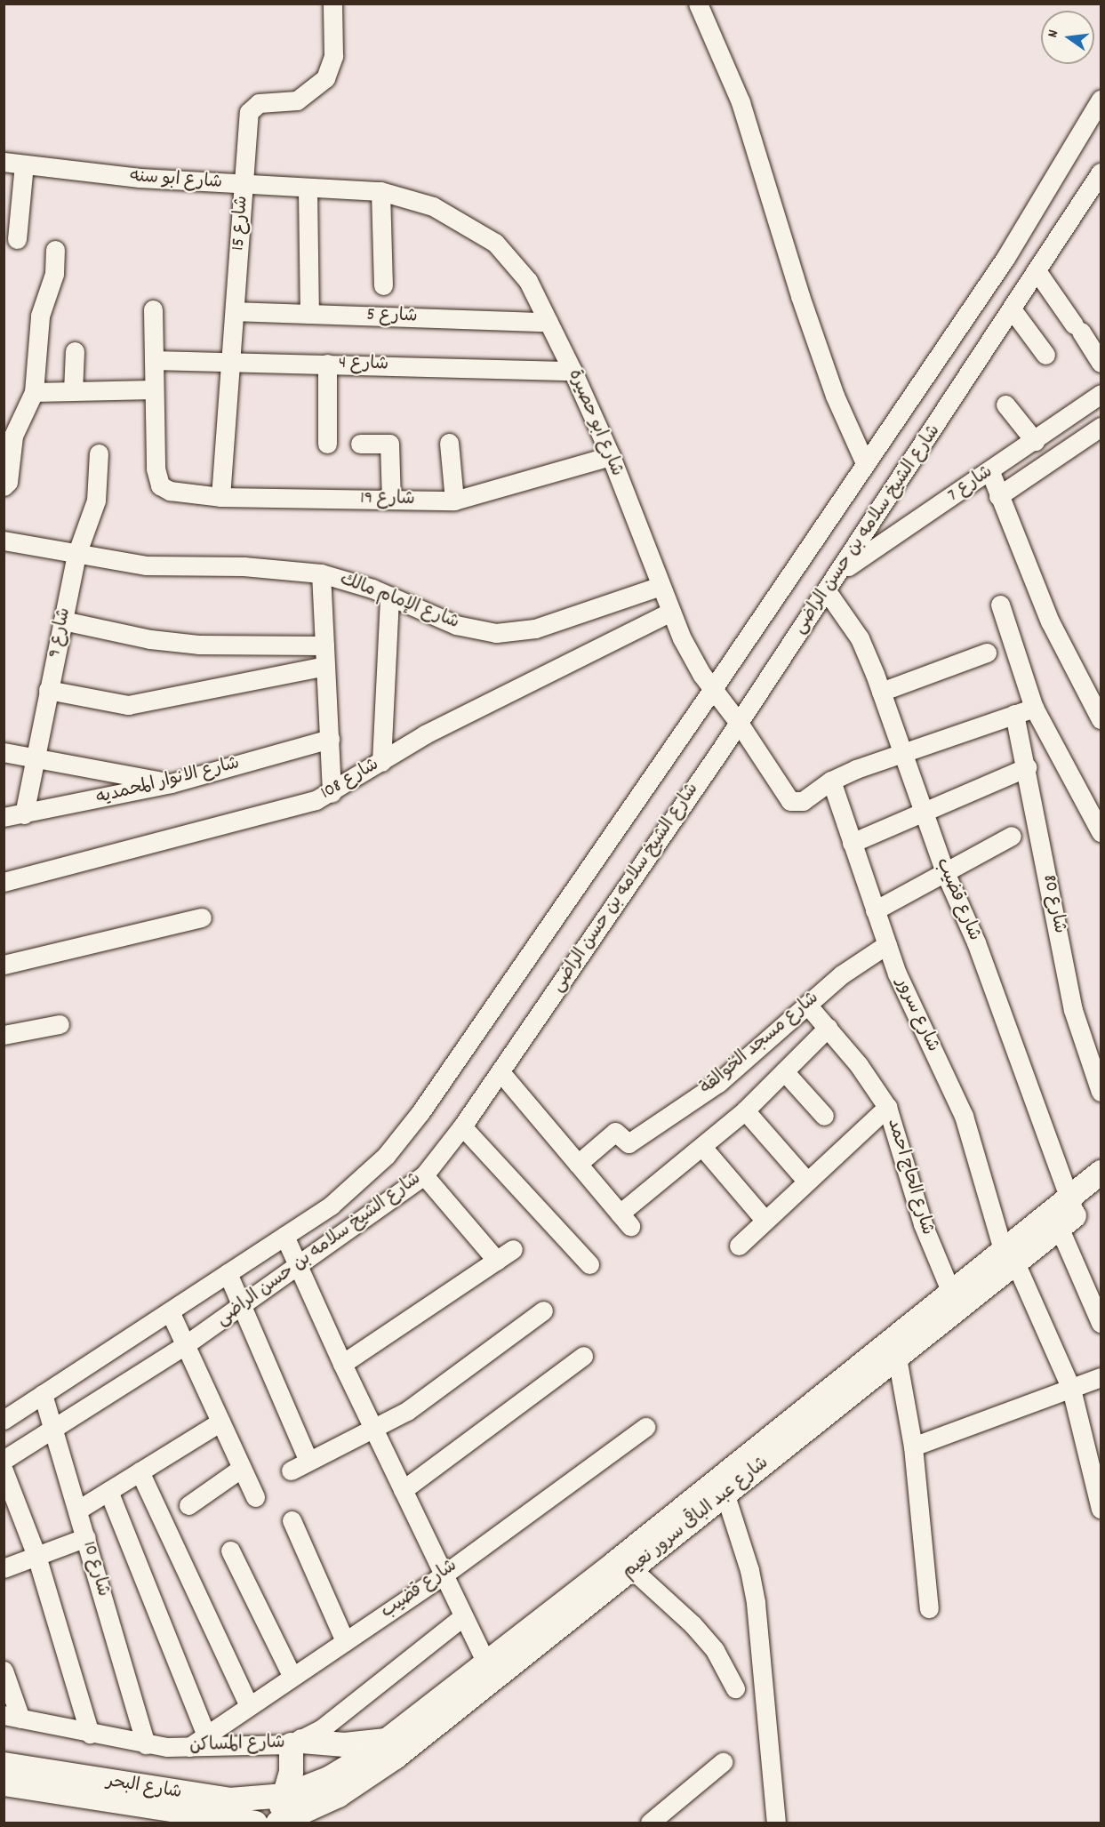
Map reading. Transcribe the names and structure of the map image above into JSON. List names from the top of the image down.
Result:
{
  "streets": {
    "street": [
      "شارع ابو سنه",
      "شارع 15",
      "شارع 5",
      "شارع 4",
      "شارع ابو حصيرة",
      "شارع 7",
      "شارع 19",
      "شارع الشيخ سلامه بن حسن الراضى",
      "شارع الإمام مالك",
      "شارع 9",
      "شارع 108",
      "شارع الانوار المحمديه",
      "شارع قضيب",
      "شارع 80",
      "شارع سرور",
      "شارع مسجد الخوالقة",
      "شارع الحاج احمد",
      "شارع عبد الباقى سرور نعيم",
      "شارع 10",
      "شارع المساكن",
      "شارع البحر"
    ]
  },
  "crossings": [
    ["شارع ابو سنه", "شارع 15"],
    ["شارع ابو سنه", "شارع ابو حصيرة"],
    ["شارع 15", "شارع 5"],
    ["شارع 15", "شارع 4"],
    ["شارع 15", "شارع 19"],
    ["شارع 5", "شارع ابو حصيرة"],
    ["شارع 4", "شارع ابو حصيرة"],
    ["شارع ابو حصيرة", "شارع 19"],
    ["شارع ابو حصيرة", "شارع الشيخ سلامه بن حسن الراضى"],
    ["شارع ابو حصيرة", "شارع الإمام مالك"],
    ["شارع ابو حصيرة", "شارع 108"],
    ["شارع ابو حصيرة", "شارع سرور"],
    ["شارع 7", "شارع الشيخ سلامه بن حسن الراضى"],
    ["شارع الشيخ سلامه بن حسن الراضى", "شارع قضيب"],
    ["شارع الشيخ سلامه بن حسن الراضى", "شارع 10"],
    ["شارع الإمام مالك", "شارع 9"],
    ["شارع 9", "شارع الانوار المحمديه"],
    ["شارع قضيب", "شارع عبد الباقى سرور نعيم"],
    ["شارع قضيب", "شارع المساكن"],
    ["شارع سرور", "شارع مسجد الخوالقة"],
    ["شارع سرور", "شارع عبد الباقى سرور نعيم"],
    ["شارع مسجد الخوالقة", "شارع الحاج احمد"],
    ["شارع الحاج احمد", "شارع عبد الباقى سرور نعيم"],
    ["شارع عبد الباقى سرور نعيم", "شارع البحر"],
    ["شارع 10", "شارع المساكن"]
  ],
  "north": "left"
}
